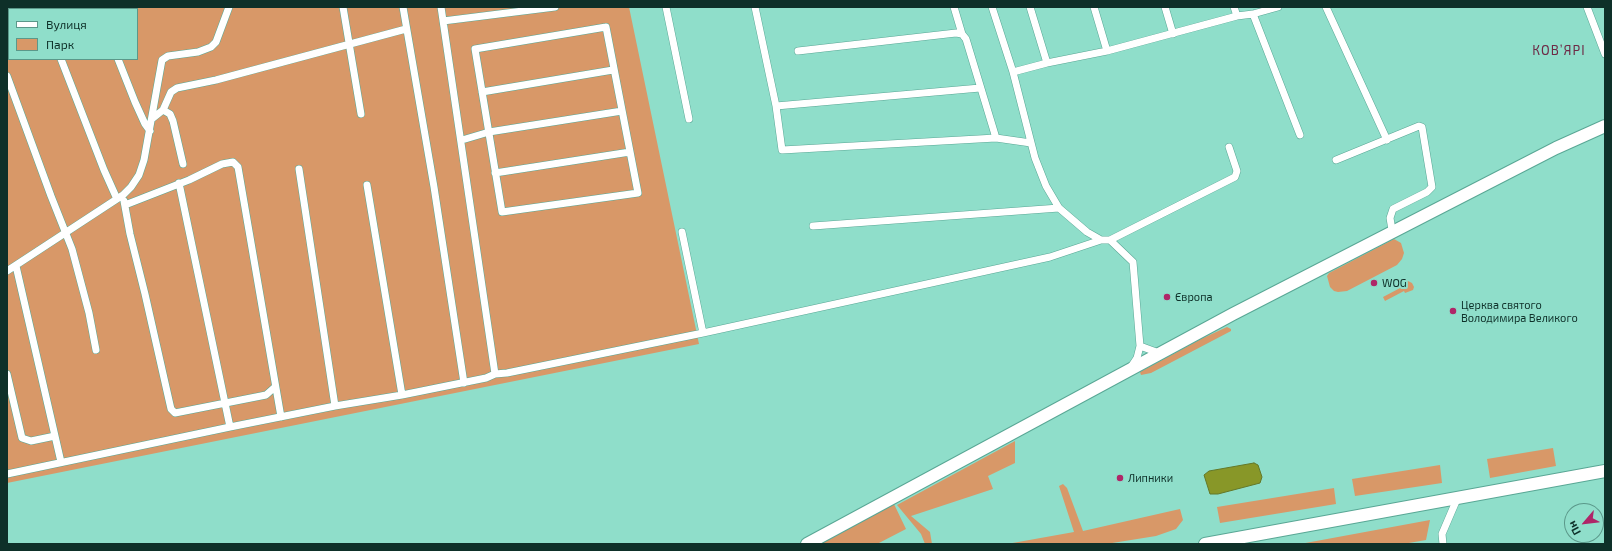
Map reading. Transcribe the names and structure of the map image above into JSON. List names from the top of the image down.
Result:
{
  "districts": ["КОВ’ЯРІ"],
  "places": [
    "WOG",
    "Європа",
    "Церква святого Володимира Великого",
    "Липники"
  ],
  "legend": ["Вулиця", "Парк"],
  "north": "bottom left"
}
